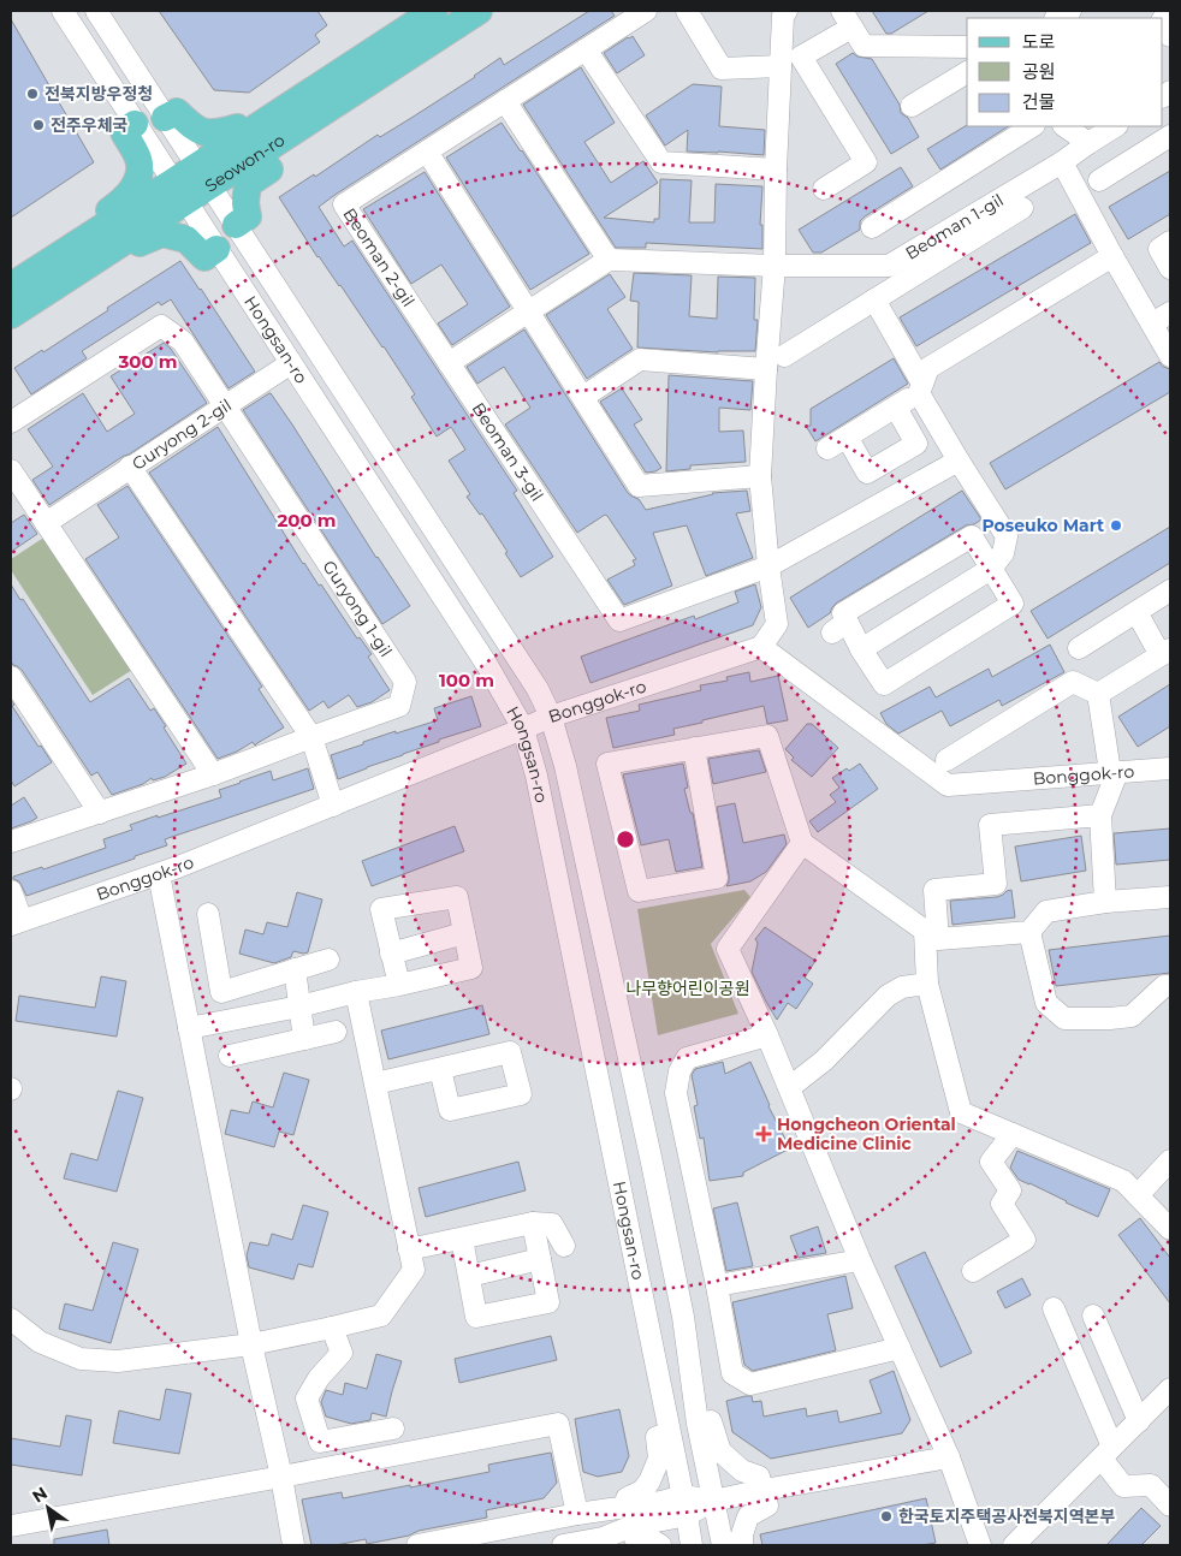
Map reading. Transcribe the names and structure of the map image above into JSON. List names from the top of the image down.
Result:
{
  "streets": {
    "main road": ["Seowon-ro"],
    "street": [
      "Beoman 1-gil",
      "Beoman 2-gil",
      "Hongsan-ro",
      "Guryong 2-gil",
      "Beoman 3-gil",
      "Guryong 1-gil",
      "Bonggok-ro"
    ]
  },
  "crossings": [
    ["Seowon-ro", "Hongsan-ro"],
    ["Beoman 2-gil", "Beoman 3-gil"],
    ["Hongsan-ro", "Bonggok-ro"],
    ["Guryong 2-gil", "Guryong 1-gil"]
  ],
  "parks": ["나무향어린이공원"],
  "places": {
    "other": [
      "전북지방우정청",
      "전주우체국",
      "Poseuko Mart",
      "한국토지주택공사전북지역본부"
    ],
    "health": ["Hongcheon Oriental Medicine Clinic"]
  },
  "legend": ["도로", "공원", "건물"],
  "north": "top left",
  "rings": ["300 m", "200 m", "100 m"]
}
